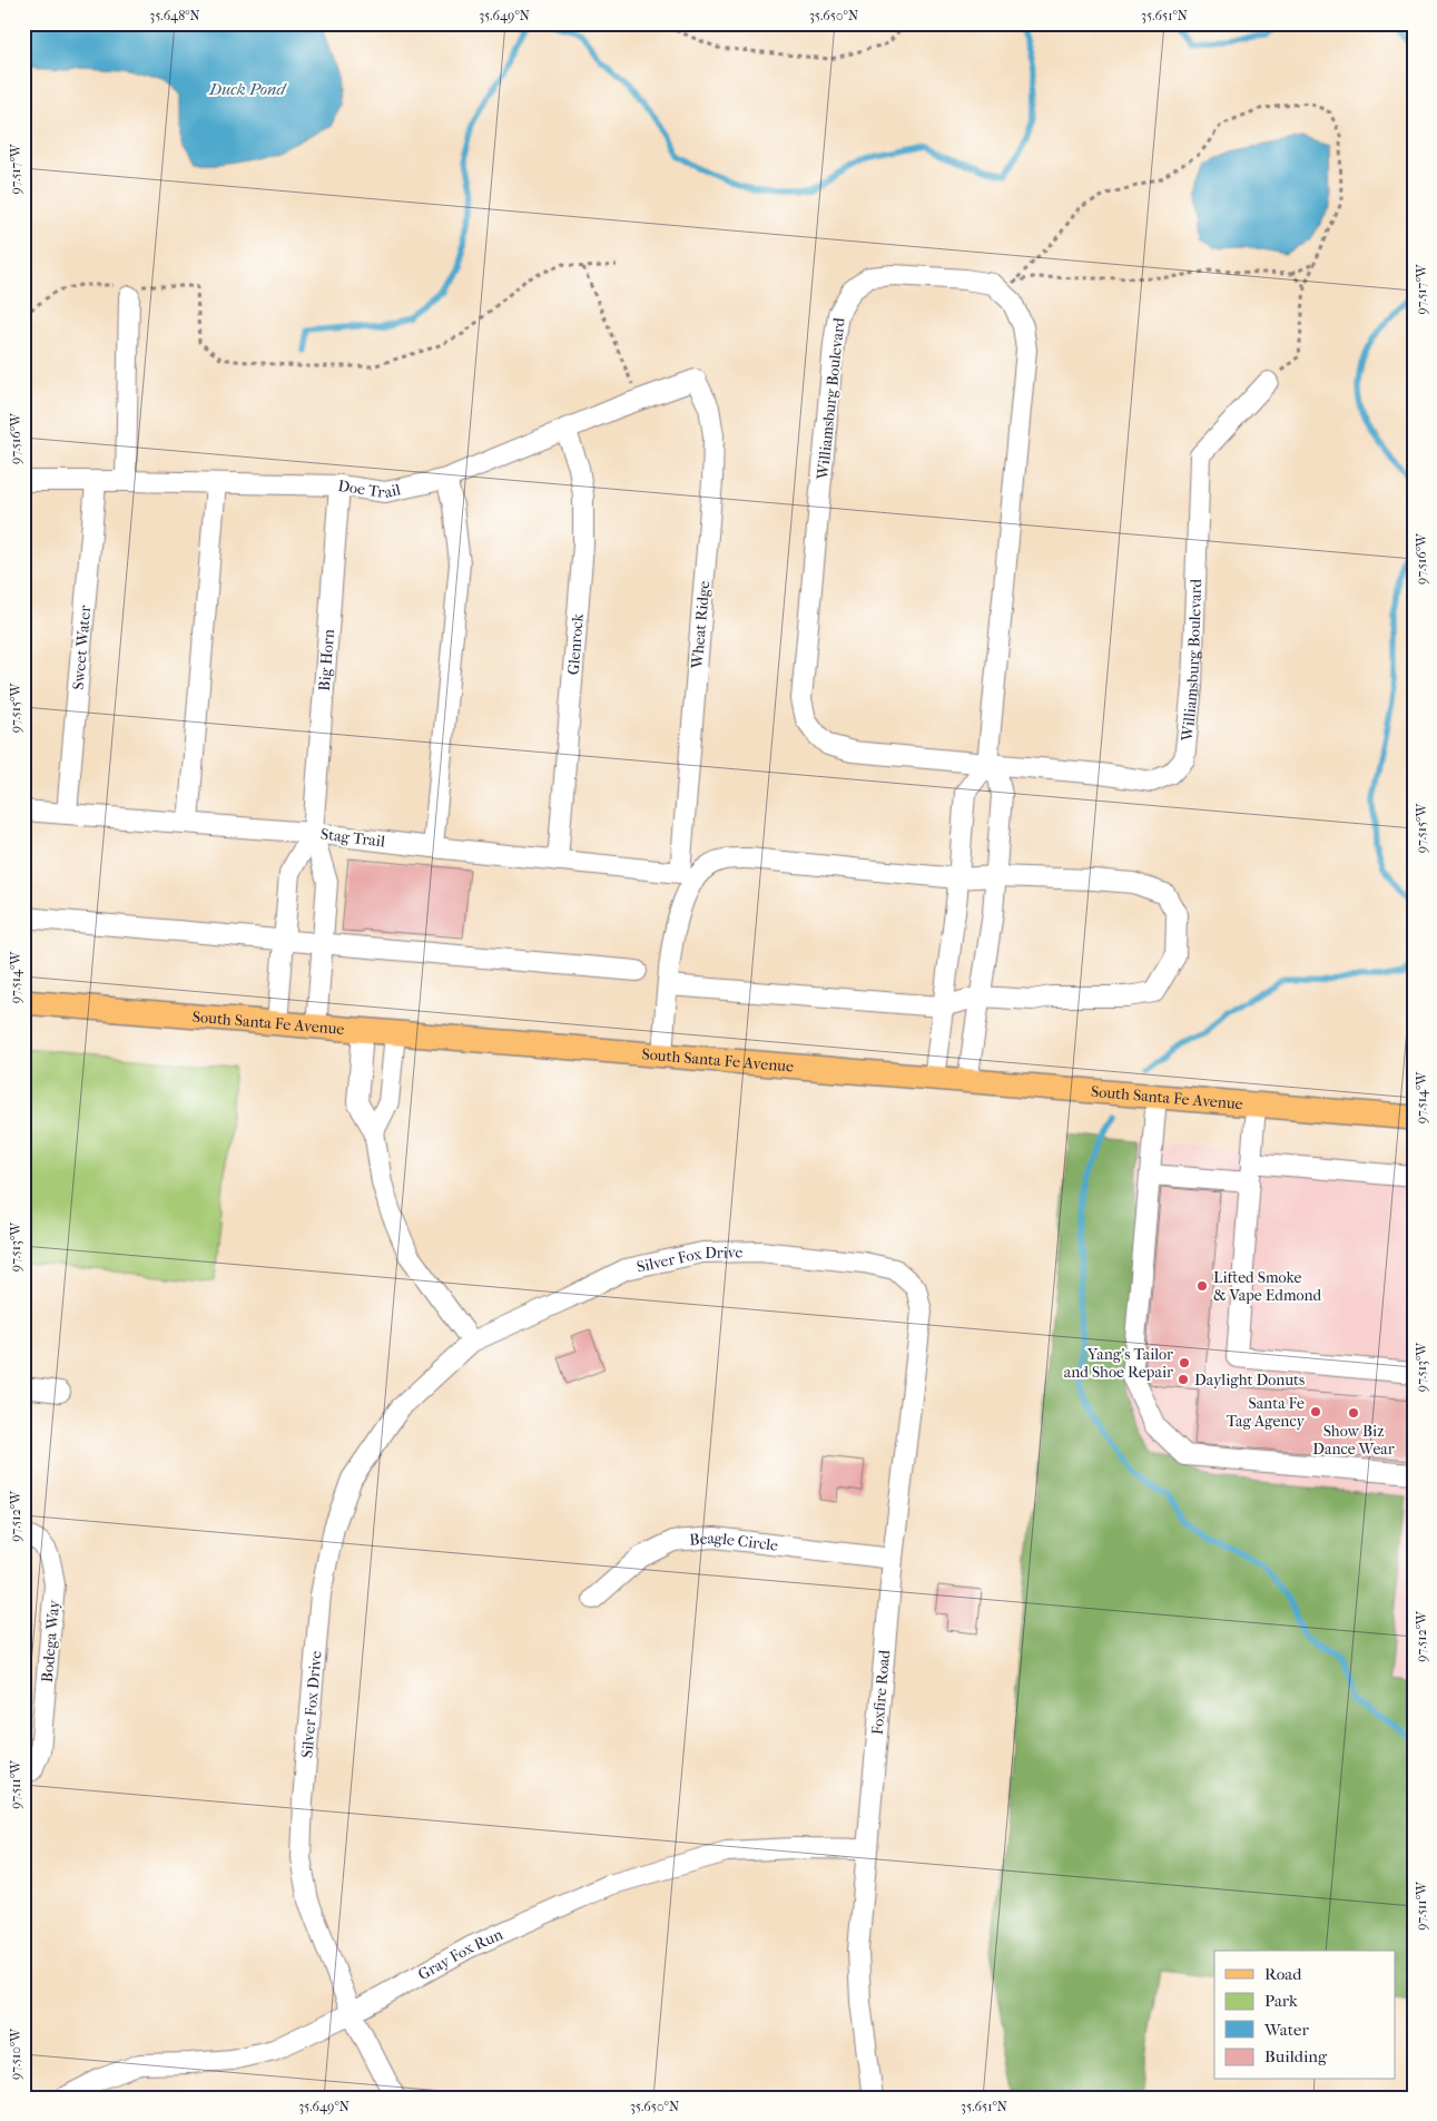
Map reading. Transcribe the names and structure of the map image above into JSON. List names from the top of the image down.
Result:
{
  "streets": {
    "main road": ["South Santa Fe Avenue"],
    "street": [
      "Williamsburg Boulevard",
      "Doe Trail",
      "Wheat Ridge",
      "Glenrock",
      "Sweet Water",
      "Big Horn",
      "Stag Trail",
      "Silver Fox Drive",
      "Beagle Circle",
      "Bodega Way",
      "Foxfire Road",
      "Gray Fox Run"
    ]
  },
  "crossings": [
    ["Doe Trail", "Wheat Ridge"],
    ["Doe Trail", "Glenrock"],
    ["Doe Trail", "Sweet Water"],
    ["Doe Trail", "Big Horn"],
    ["Wheat Ridge", "Stag Trail"],
    ["Glenrock", "Stag Trail"],
    ["Sweet Water", "Stag Trail"],
    ["Big Horn", "Stag Trail"],
    ["Big Horn", "South Santa Fe Avenue"],
    ["Silver Fox Drive", "Foxfire Road"],
    ["Silver Fox Drive", "Gray Fox Run"],
    ["Beagle Circle", "Foxfire Road"],
    ["Foxfire Road", "Gray Fox Run"]
  ],
  "water": ["Duck Pond"],
  "places": [
    "Lifted Smoke & Vape Edmond",
    "Yang's Tailor and Shoe Repair",
    "Daylight Donuts",
    "Santa Fe Tag Agency",
    "Show Biz Dance Wear"
  ],
  "legend": [
    "Road",
    "Park",
    "Water",
    "Building"
  ],
  "coordinates": [
    "35.648°N",
    "35.649°N",
    "35.650°N",
    "35.651°N",
    "97.517°W",
    "97.516°W",
    "97.515°W",
    "97.514°W",
    "97.513°W",
    "97.512°W",
    "97.511°W",
    "97.510°W"
  ]
}
